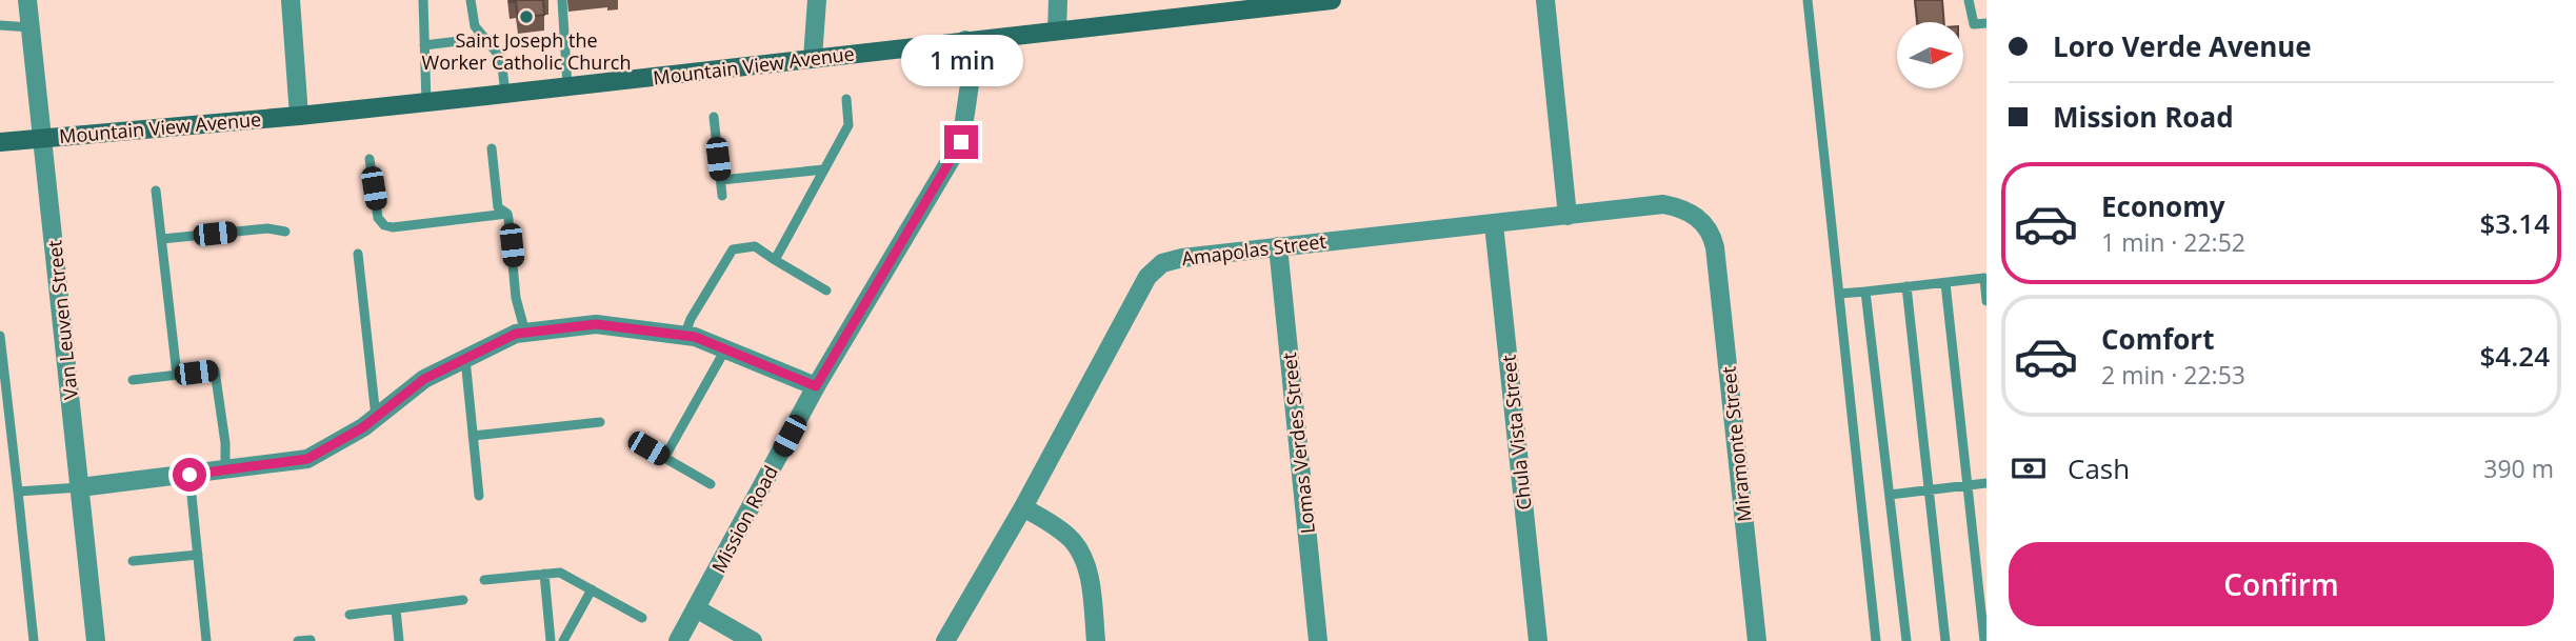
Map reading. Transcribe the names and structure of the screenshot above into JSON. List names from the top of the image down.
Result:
{
  "streets": {
    "main road": ["Mountain View Avenue"],
    "street": [
      "Amapolas Street",
      "Van Leuven Street",
      "Chula Vista Street",
      "Lomas Verdes Street",
      "Miramonte Street",
      "Mission Road"
    ]
  },
  "crossings": [
    ["Mountain View Avenue", "Van Leuven Street"],
    ["Mountain View Avenue", "Mission Road"],
    ["Amapolas Street", "Chula Vista Street"],
    ["Amapolas Street", "Lomas Verdes Street"],
    ["Amapolas Street", "Miramonte Street"]
  ],
  "places": ["Saint Joseph the Worker Catholic Church"],
  "north": "right",
  "page": {
    "banner": ["Loro Verde Avenue", "Mission Road"],
    "bubble": "1 min",
    "list": [
      {
        "name": "Economy",
        "note": "1 min · 22:52",
        "value": "$3.14"
      },
      {
        "name": "Comfort",
        "note": "2 min · 22:53",
        "value": "$4.24"
      }
    ],
    "pay": ["Cash", "390 m"],
    "buttons": "Confirm"
  }
}
